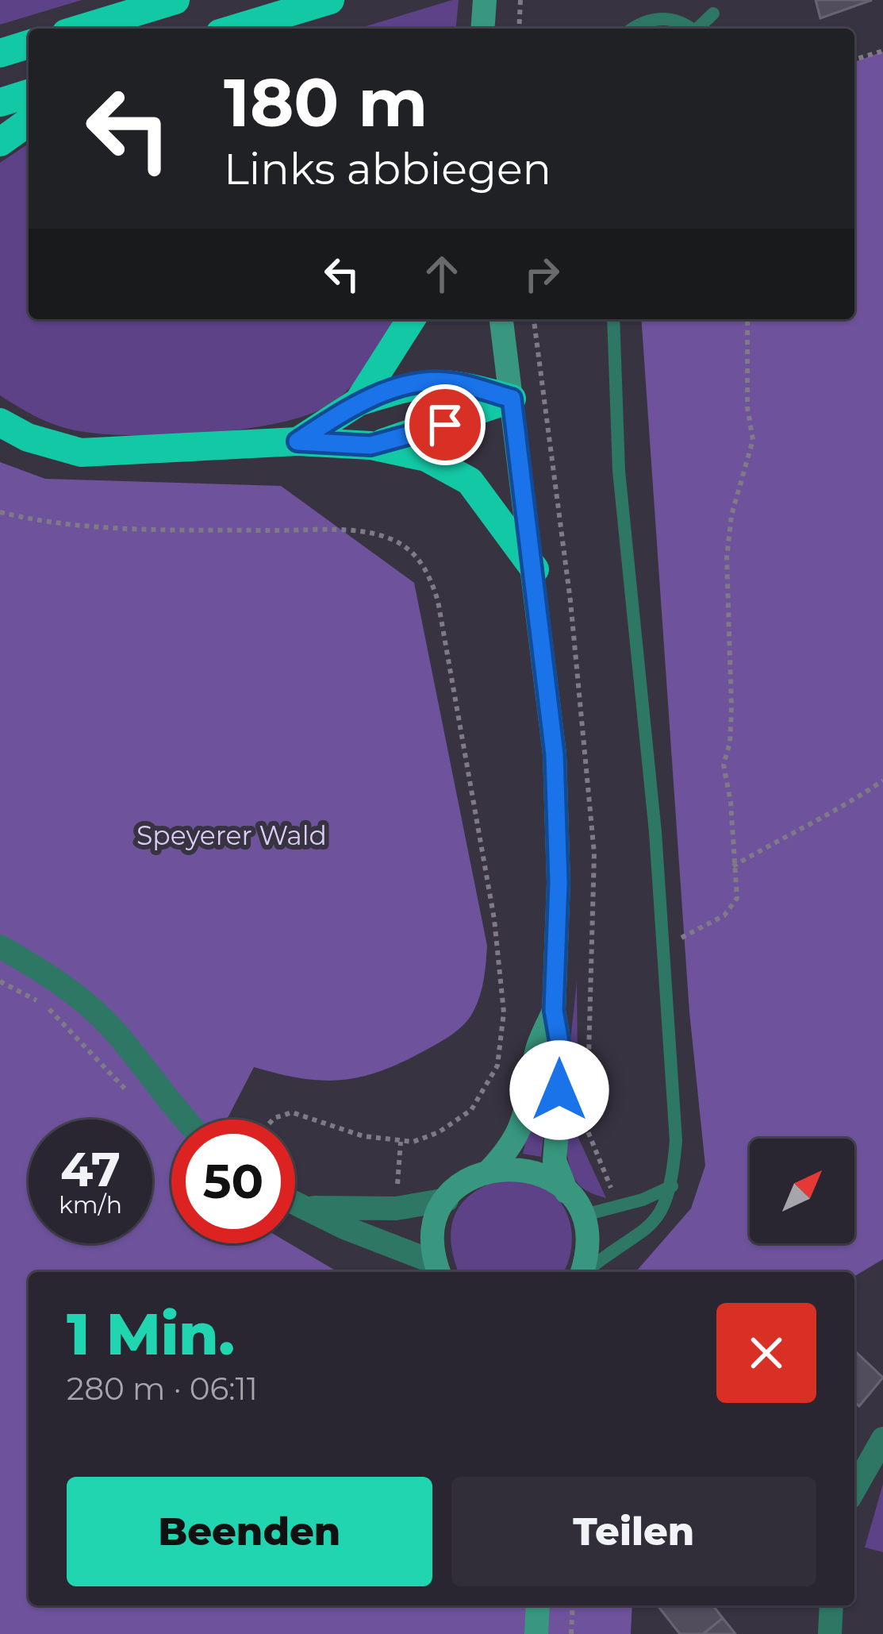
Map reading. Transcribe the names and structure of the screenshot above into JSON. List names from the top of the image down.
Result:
{
  "parks": ["Speyerer Wald"],
  "north": "top right",
  "page": {
    "turn": ["180 m", "Links abbiegen"],
    "speed": "47 km/h",
    "limit": "50",
    "heading": ["1 Min.", "280 m · 06:11"],
    "buttons": ["Beenden", "Teilen"]
  }
}
